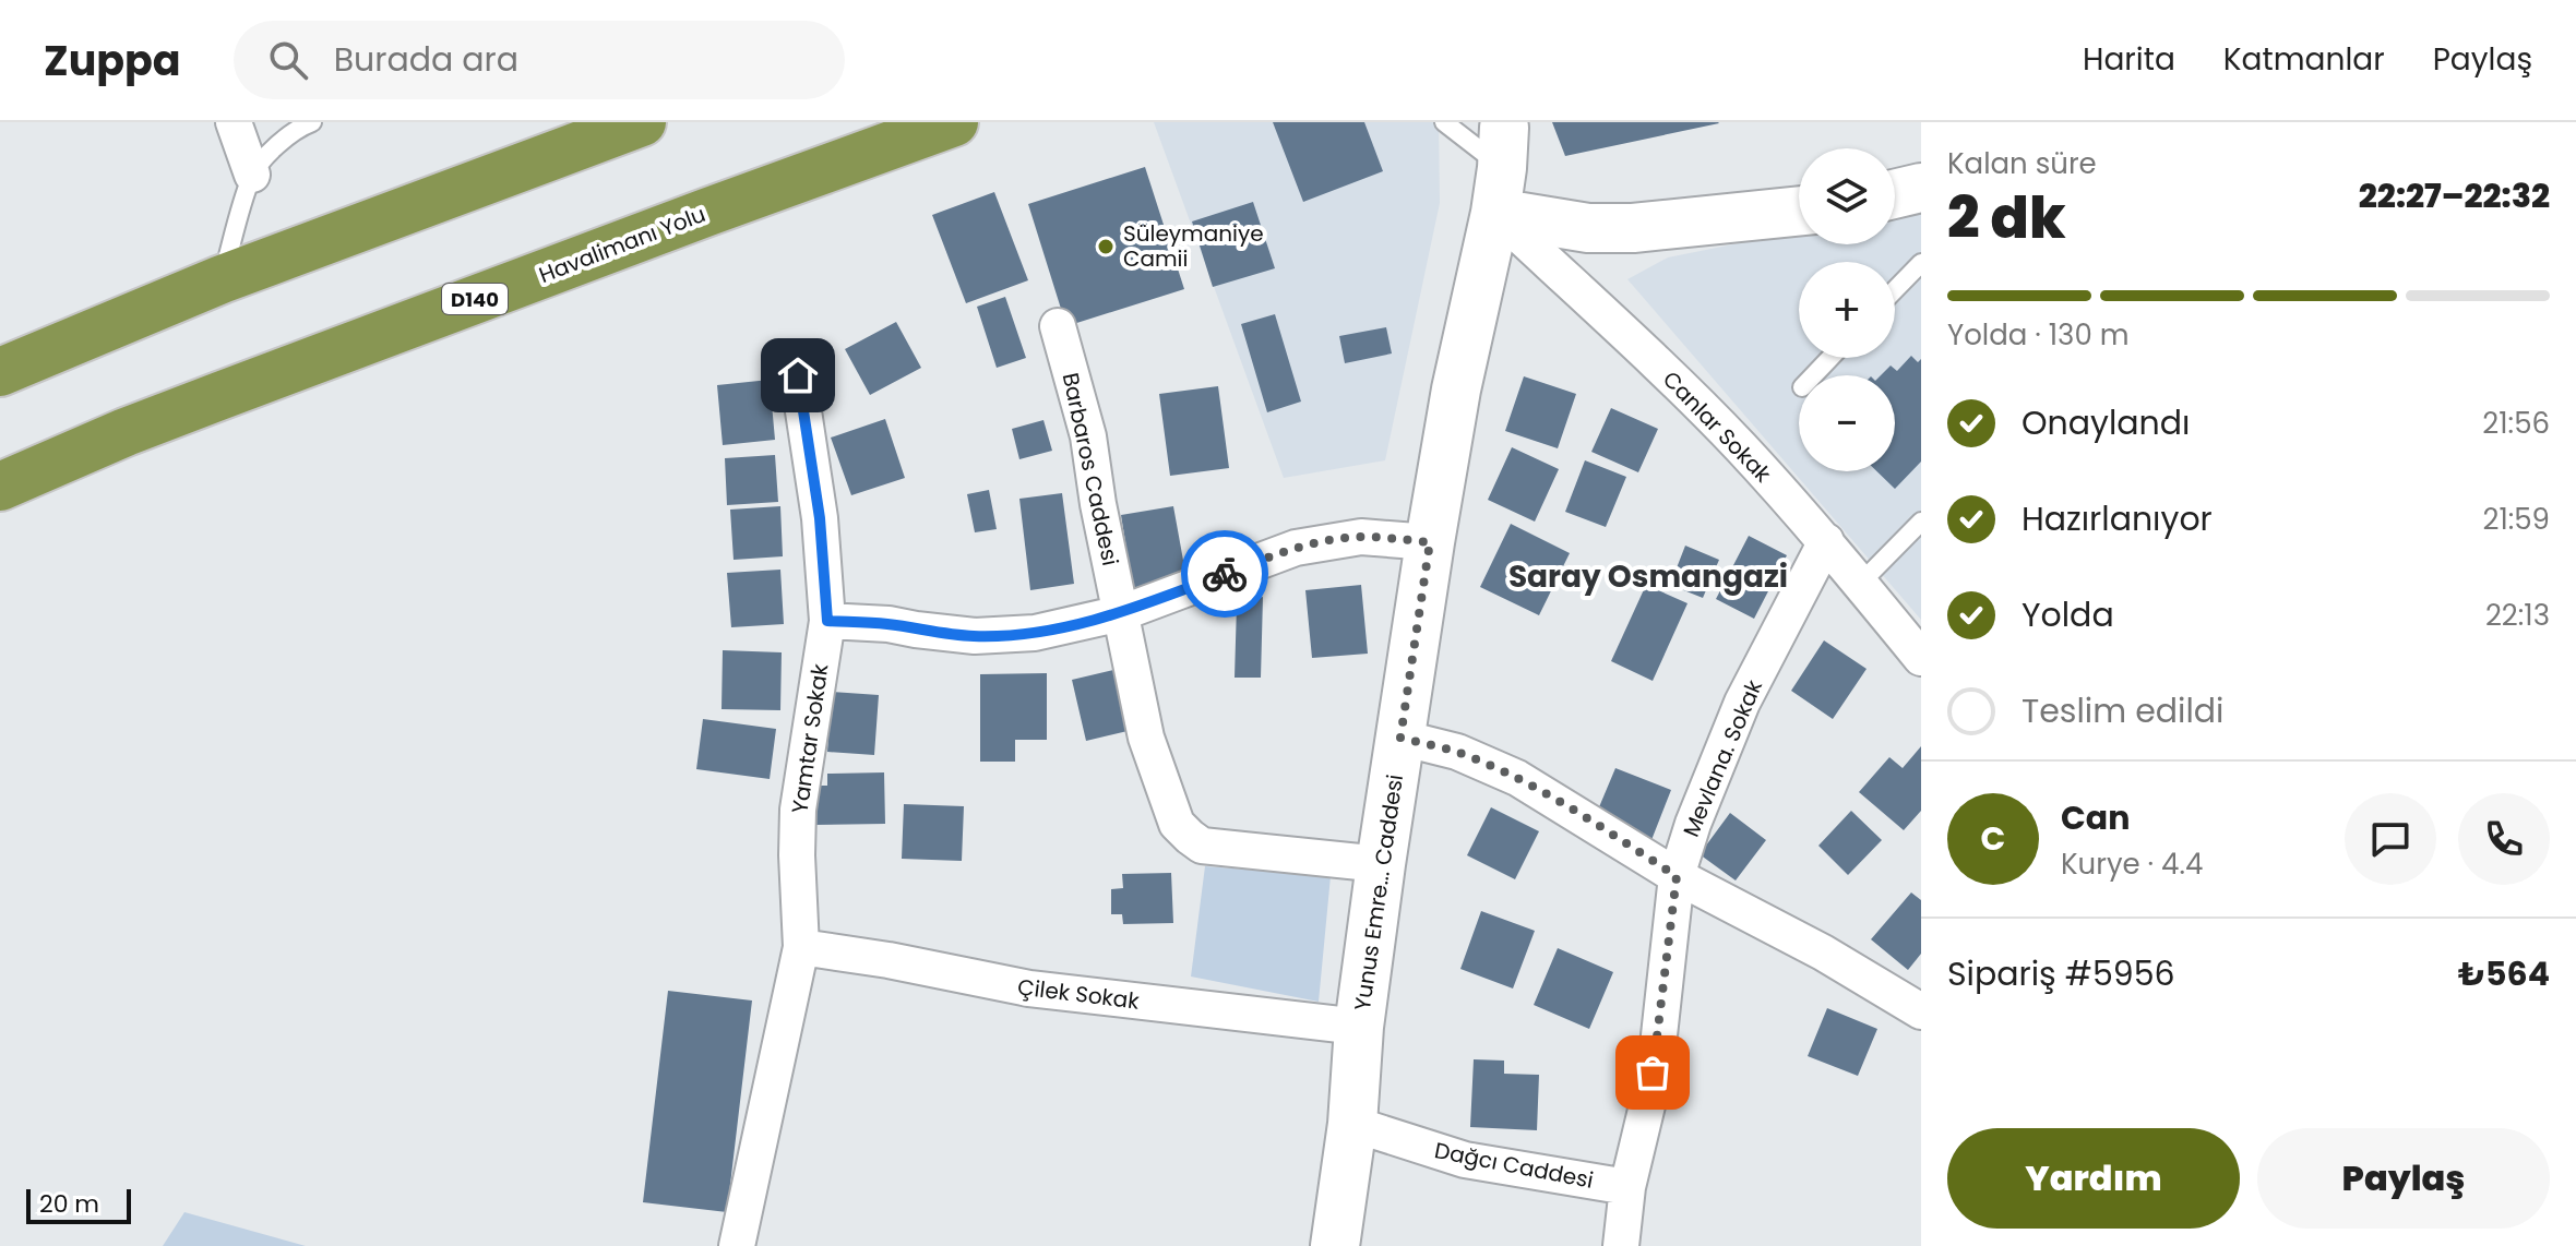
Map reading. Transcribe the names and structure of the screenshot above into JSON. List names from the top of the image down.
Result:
{
  "streets": {
    "highway": ["Havalimanı Yolu", "D140"],
    "street": [
      "Canlar Sokak",
      "Barbaros Caddesi",
      "Yamtar Sokak",
      "Mevlana. Sokak",
      "Yunus Emre... Caddesi",
      "Çilek Sokak",
      "Dağcı Caddesi"
    ]
  },
  "crossings": [
    ["Canlar Sokak", "Mevlana. Sokak"],
    ["Canlar Sokak", "Yunus Emre... Caddesi"],
    ["Barbaros Caddesi", "Yunus Emre... Caddesi"],
    ["Yamtar Sokak", "Çilek Sokak"],
    ["Mevlana. Sokak", "Dağcı Caddesi"],
    ["Yunus Emre... Caddesi", "Çilek Sokak"],
    ["Yunus Emre... Caddesi", "Dağcı Caddesi"]
  ],
  "districts": ["Saray Osmangazi"],
  "places": ["Süleymaniye Camii"],
  "scale_bar": "20 m",
  "page": {
    "header": "Zuppa",
    "search": "Burada ara",
    "nav": ["Harita", "Katmanlar", "Paylaş"],
    "heading": ["2 dk", "Kalan süre", "22:27–22:32"],
    "panel": [
      "Can",
      "Kurye · 4.4",
      "Sipariş #5956",
      "₺564"
    ],
    "map_buttons": ["+", "−"],
    "bar": "Yolda · 130 m",
    "list": [
      ["Onaylandı", "21:56"],
      ["Hazırlanıyor", "21:59"],
      ["Yolda", "22:13"],
      "Teslim edildi"
    ],
    "round": "C",
    "buttons": ["Yardım", "Paylaş"],
    "scale": "20 m"
  }
}
